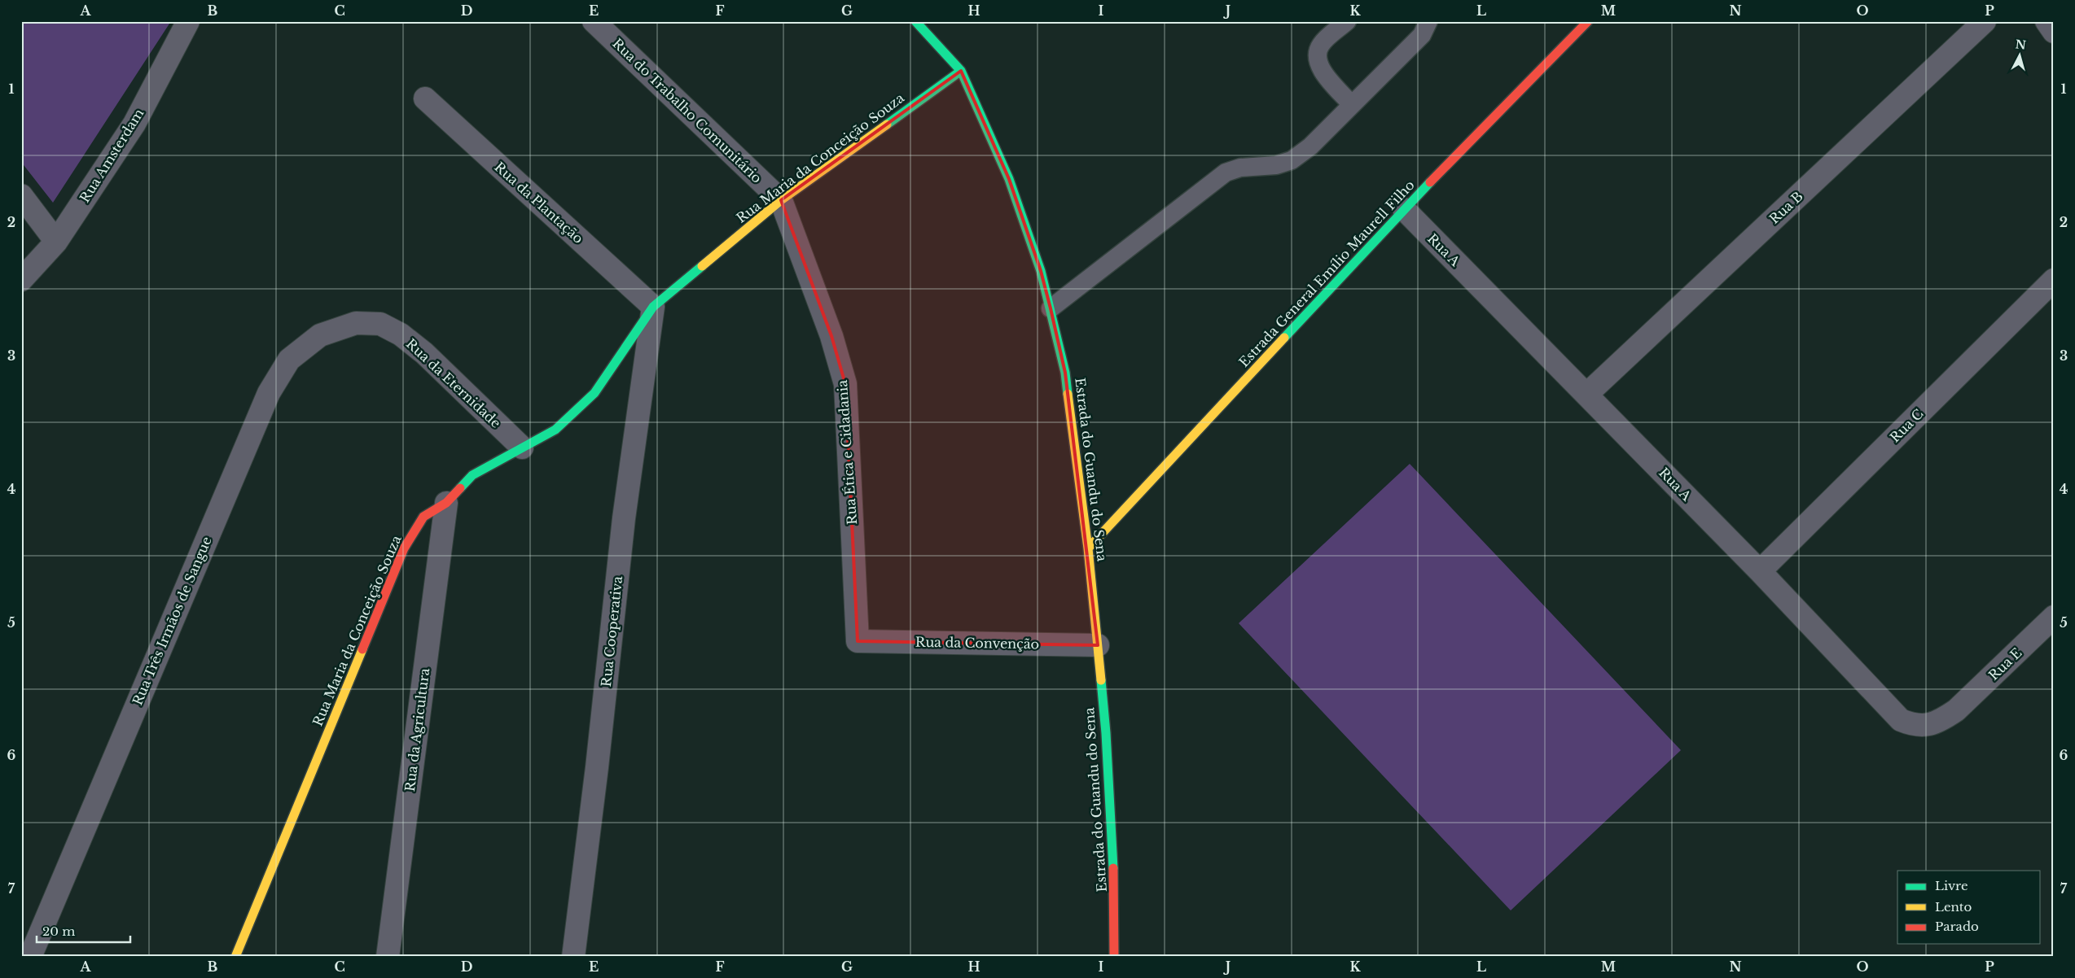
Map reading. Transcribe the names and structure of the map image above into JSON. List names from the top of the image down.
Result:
{
  "streets": {
    "street": [
      "Rua do Trabalho Comunitário",
      "Rua Amsterdam",
      "Rua Maria da Conceição Souza",
      "Rua da Plantação",
      "Rua B",
      "Rua A",
      "Estrada General Emílio Maurell Filho",
      "Rua da Eternidade",
      "Rua C",
      "Rua Ética e Cidadania",
      "Estrada do Guandu do Sena",
      "Rua Três Irmãos de Sangue",
      "Rua Cooperativa",
      "Rua da Convenção",
      "Rua E",
      "Rua da Agricultura"
    ]
  },
  "crossings": [
    ["Rua do Trabalho Comunitário", "Rua Maria da Conceição Souza"],
    ["Rua do Trabalho Comunitário", "Rua Ética e Cidadania"],
    ["Rua Maria da Conceição Souza", "Rua da Plantação"],
    ["Rua Maria da Conceição Souza", "Rua da Eternidade"],
    ["Rua Maria da Conceição Souza", "Rua Ética e Cidadania"],
    ["Rua Maria da Conceição Souza", "Estrada do Guandu do Sena"],
    ["Rua Maria da Conceição Souza", "Rua Cooperativa"],
    ["Rua Maria da Conceição Souza", "Rua da Agricultura"],
    ["Rua da Plantação", "Rua Cooperativa"],
    ["Rua B", "Rua A"],
    ["Rua A", "Estrada General Emílio Maurell Filho"],
    ["Rua A", "Rua C"],
    ["Rua A", "Rua E"],
    ["Estrada General Emílio Maurell Filho", "Estrada do Guandu do Sena"],
    ["Rua da Eternidade", "Rua Três Irmãos de Sangue"],
    ["Rua Ética e Cidadania", "Rua da Convenção"],
    ["Estrada do Guandu do Sena", "Rua da Convenção"]
  ],
  "legend": ["Livre", "Lento", "Parado"],
  "scale_bar": "20 m",
  "north": "top",
  "grid": {
    "columns": [
      "A",
      "B",
      "C",
      "D",
      "E",
      "F",
      "G",
      "H",
      "I",
      "J",
      "K",
      "L",
      "M",
      "N",
      "O",
      "P"
    ],
    "rows": [
      "1",
      "2",
      "3",
      "4",
      "5",
      "6",
      "7"
    ]
  }
}
